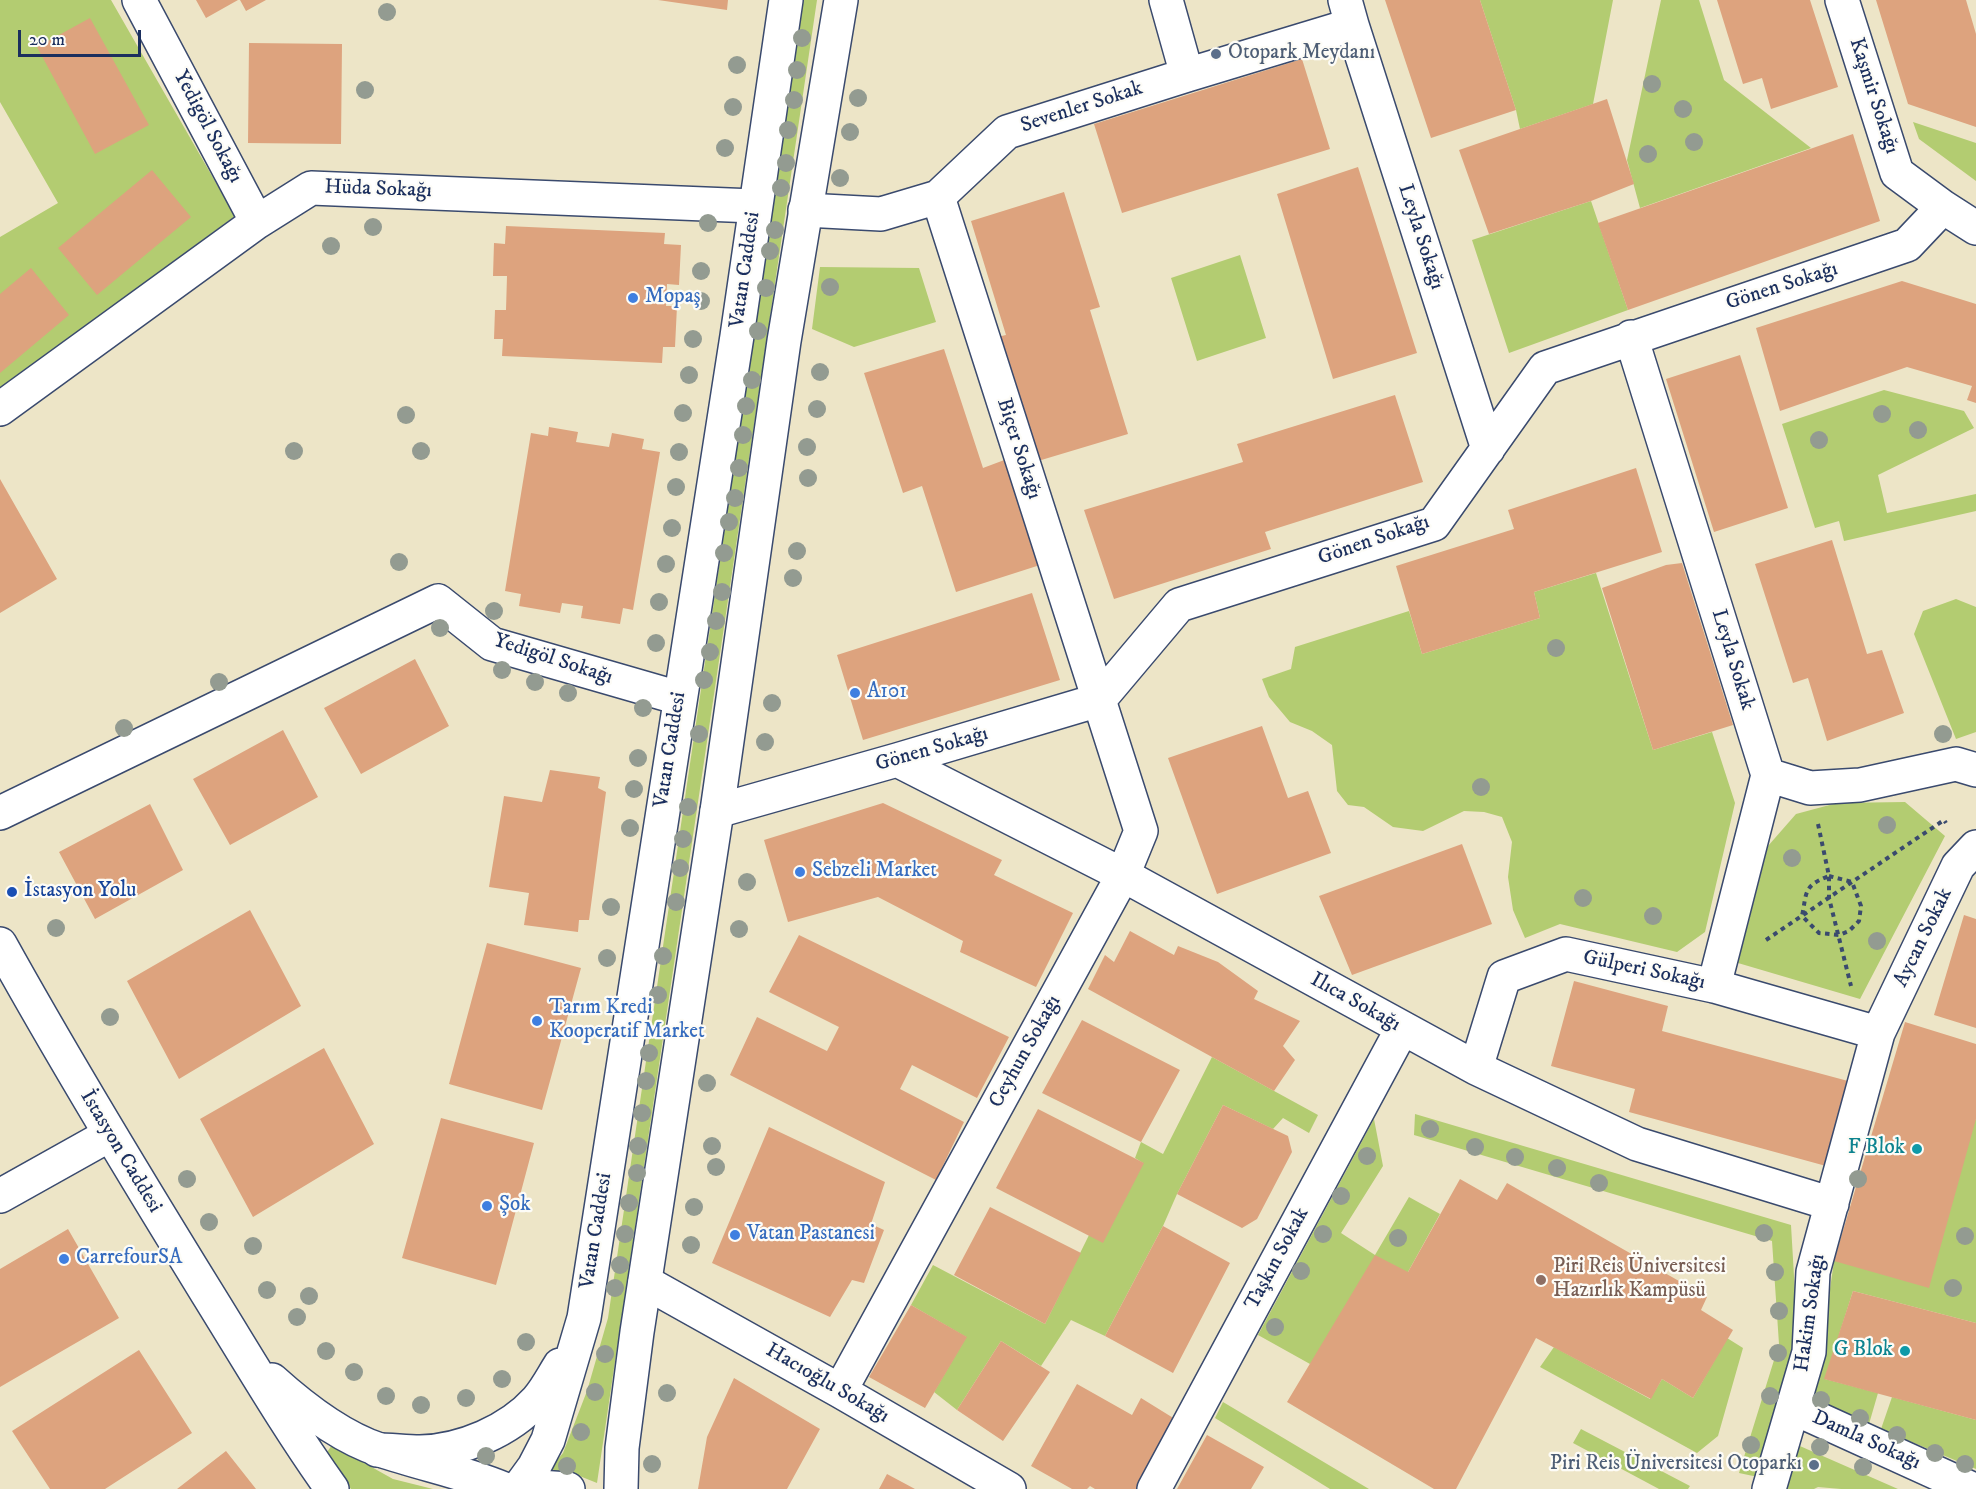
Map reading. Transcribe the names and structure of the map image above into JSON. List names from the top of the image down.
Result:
{
  "streets": {
    "street": [
      "Kaşmir Sokağı",
      "Sevenler Sokak",
      "Yedigöl Sokağı",
      "Hüda Sokağı",
      "Leyla Sokağı",
      "Vatan Caddesi",
      "Gönen Sokağı",
      "Biçer Sokağı",
      "Leyla Sokak",
      "Aycan Sokak",
      "Gülperi Sokağı",
      "Ilıca Sokağı",
      "Ceyhun Sokağı",
      "İstasyon Caddesi",
      "Taşkın Sokak",
      "Hakim Sokağı",
      "Hacıoğlu Sokağı",
      "Damla Sokağı"
    ]
  },
  "crossings": [
    ["Kaşmir Sokağı", "Gönen Sokağı"],
    ["Sevenler Sokak", "Leyla Sokağı"],
    ["Sevenler Sokak", "Biçer Sokağı"],
    ["Yedigöl Sokağı", "Hüda Sokağı"],
    ["Yedigöl Sokağı", "Vatan Caddesi"],
    ["Hüda Sokağı", "Vatan Caddesi"],
    ["Leyla Sokağı", "Gönen Sokağı"],
    ["Gönen Sokağı", "Biçer Sokağı"],
    ["Gönen Sokağı", "Leyla Sokak"],
    ["Gönen Sokağı", "Ilıca Sokağı"],
    ["Gönen Sokağı", "Ceyhun Sokağı"],
    ["Biçer Sokağı", "Ceyhun Sokağı"],
    ["Aycan Sokak", "Gülperi Sokağı"],
    ["Aycan Sokak", "Hakim Sokağı"],
    ["Gülperi Sokağı", "Ilıca Sokağı"],
    ["Gülperi Sokağı", "Hakim Sokağı"],
    ["Ilıca Sokağı", "Ceyhun Sokağı"],
    ["Ilıca Sokağı", "Taşkın Sokak"],
    ["Ilıca Sokağı", "Hakim Sokağı"],
    ["Ceyhun Sokağı", "Hacıoğlu Sokağı"],
    ["Hakim Sokağı", "Damla Sokağı"]
  ],
  "places": [
    "Otopark Meydanı",
    "Mopaş",
    "A101",
    "Sebzeli Market",
    "İstasyon Yolu",
    "Tarım Kredi Kooperatif Market",
    "F Blok",
    "Şok",
    "Vatan Pastanesi",
    "CarrefourSA",
    "Piri Reis Üniversitesi Hazırlık Kampüsü",
    "G Blok",
    "Piri Reis Üniversitesi Otoparkı"
  ],
  "scale_bar": "20 m"
}
